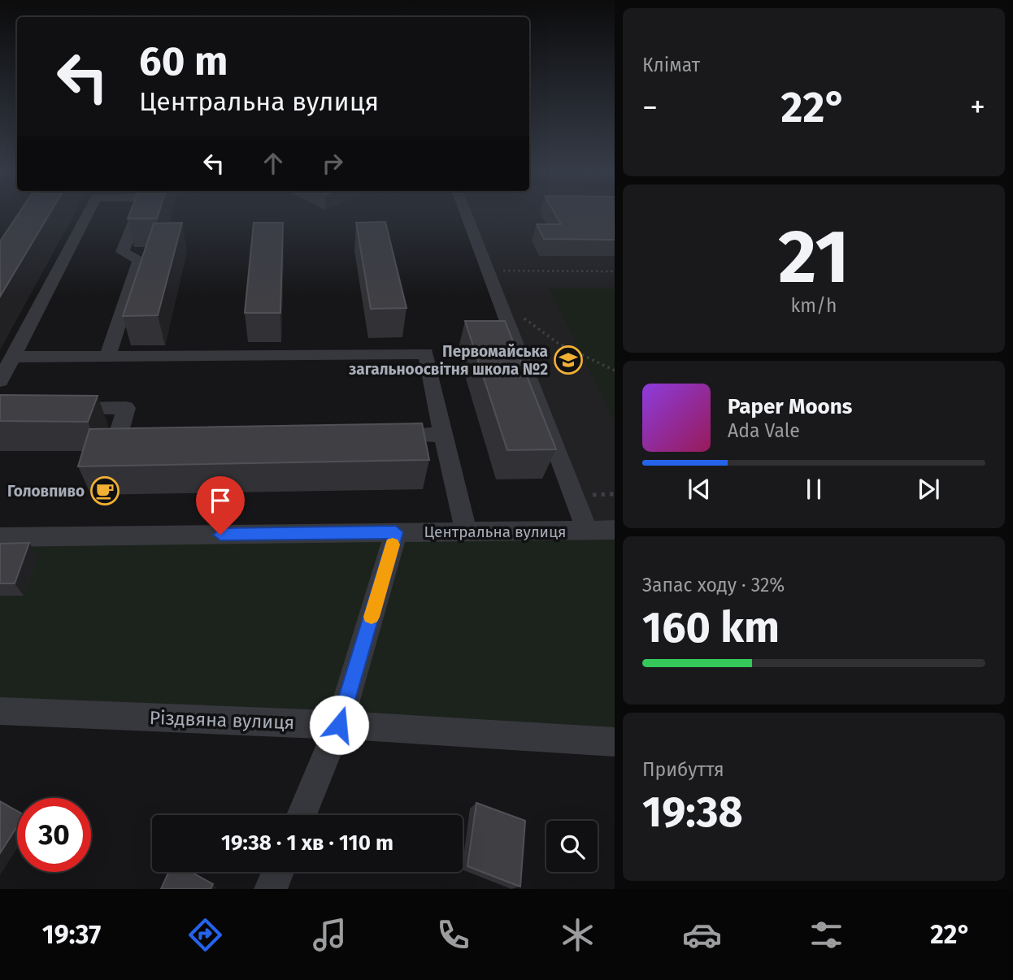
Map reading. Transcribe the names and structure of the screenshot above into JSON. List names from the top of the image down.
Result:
{
  "streets": {
    "street": ["Центральна вулиця", "Різдвяна вулиця"]
  },
  "places": {
    "school or university": ["Первомайська загальноосвітня школа №2"],
    "cafe": ["Головпиво"]
  },
  "page": {
    "tile": [
      "Клімат",
      ["21", "km/h"],
      ["Запас ходу · 32%", "160 km"],
      ["Прибуття", "19:38"]
    ],
    "turn": ["60 m", "Центральна вулиця"],
    "heat": ["−", "22°", "+"],
    "song": ["Paper Moons", "Ada Vale"],
    "limit": "30",
    "trip": "19:38 · 1 хв · 110 m",
    "tabs": ["19:37", "22°"]
  }
}
